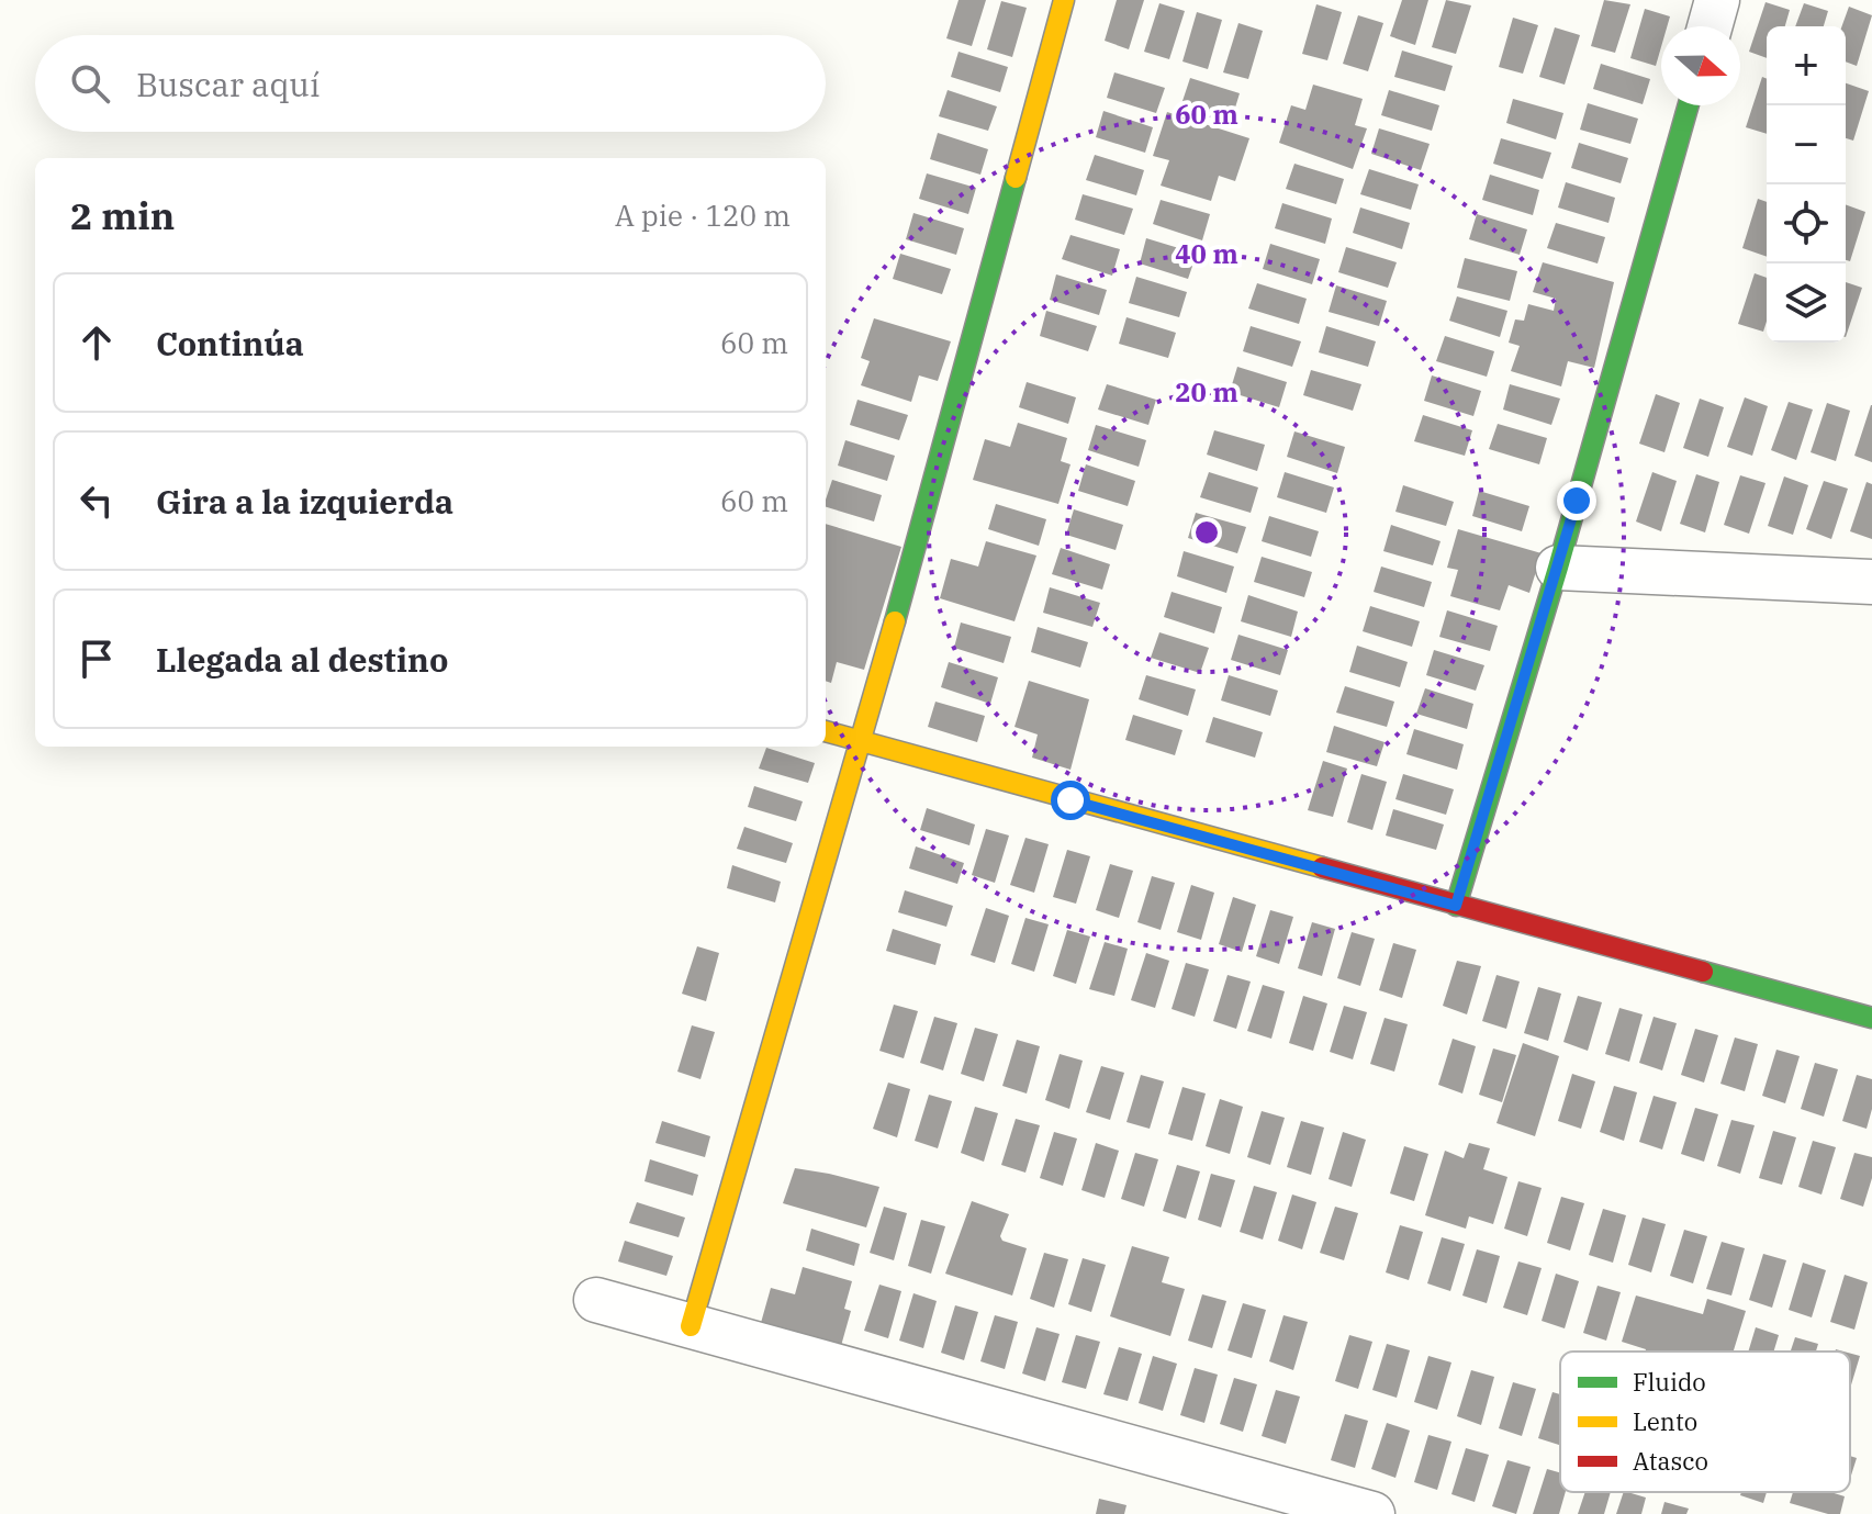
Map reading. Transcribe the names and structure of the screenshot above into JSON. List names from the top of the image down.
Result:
{
  "legend": ["Fluido", "Lento", "Atasco"],
  "north": "right",
  "page": {
    "map_buttons": ["+", "−"],
    "search": "Buscar aquí",
    "heading": ["2 min", "A pie · 120 m"],
    "list": [
      ["Continúa", "60 m"],
      ["Gira a la izquierda", "60 m"],
      "Llegada al destino"
    ]
  },
  "rings": ["60 m", "40 m", "20 m"]
}
